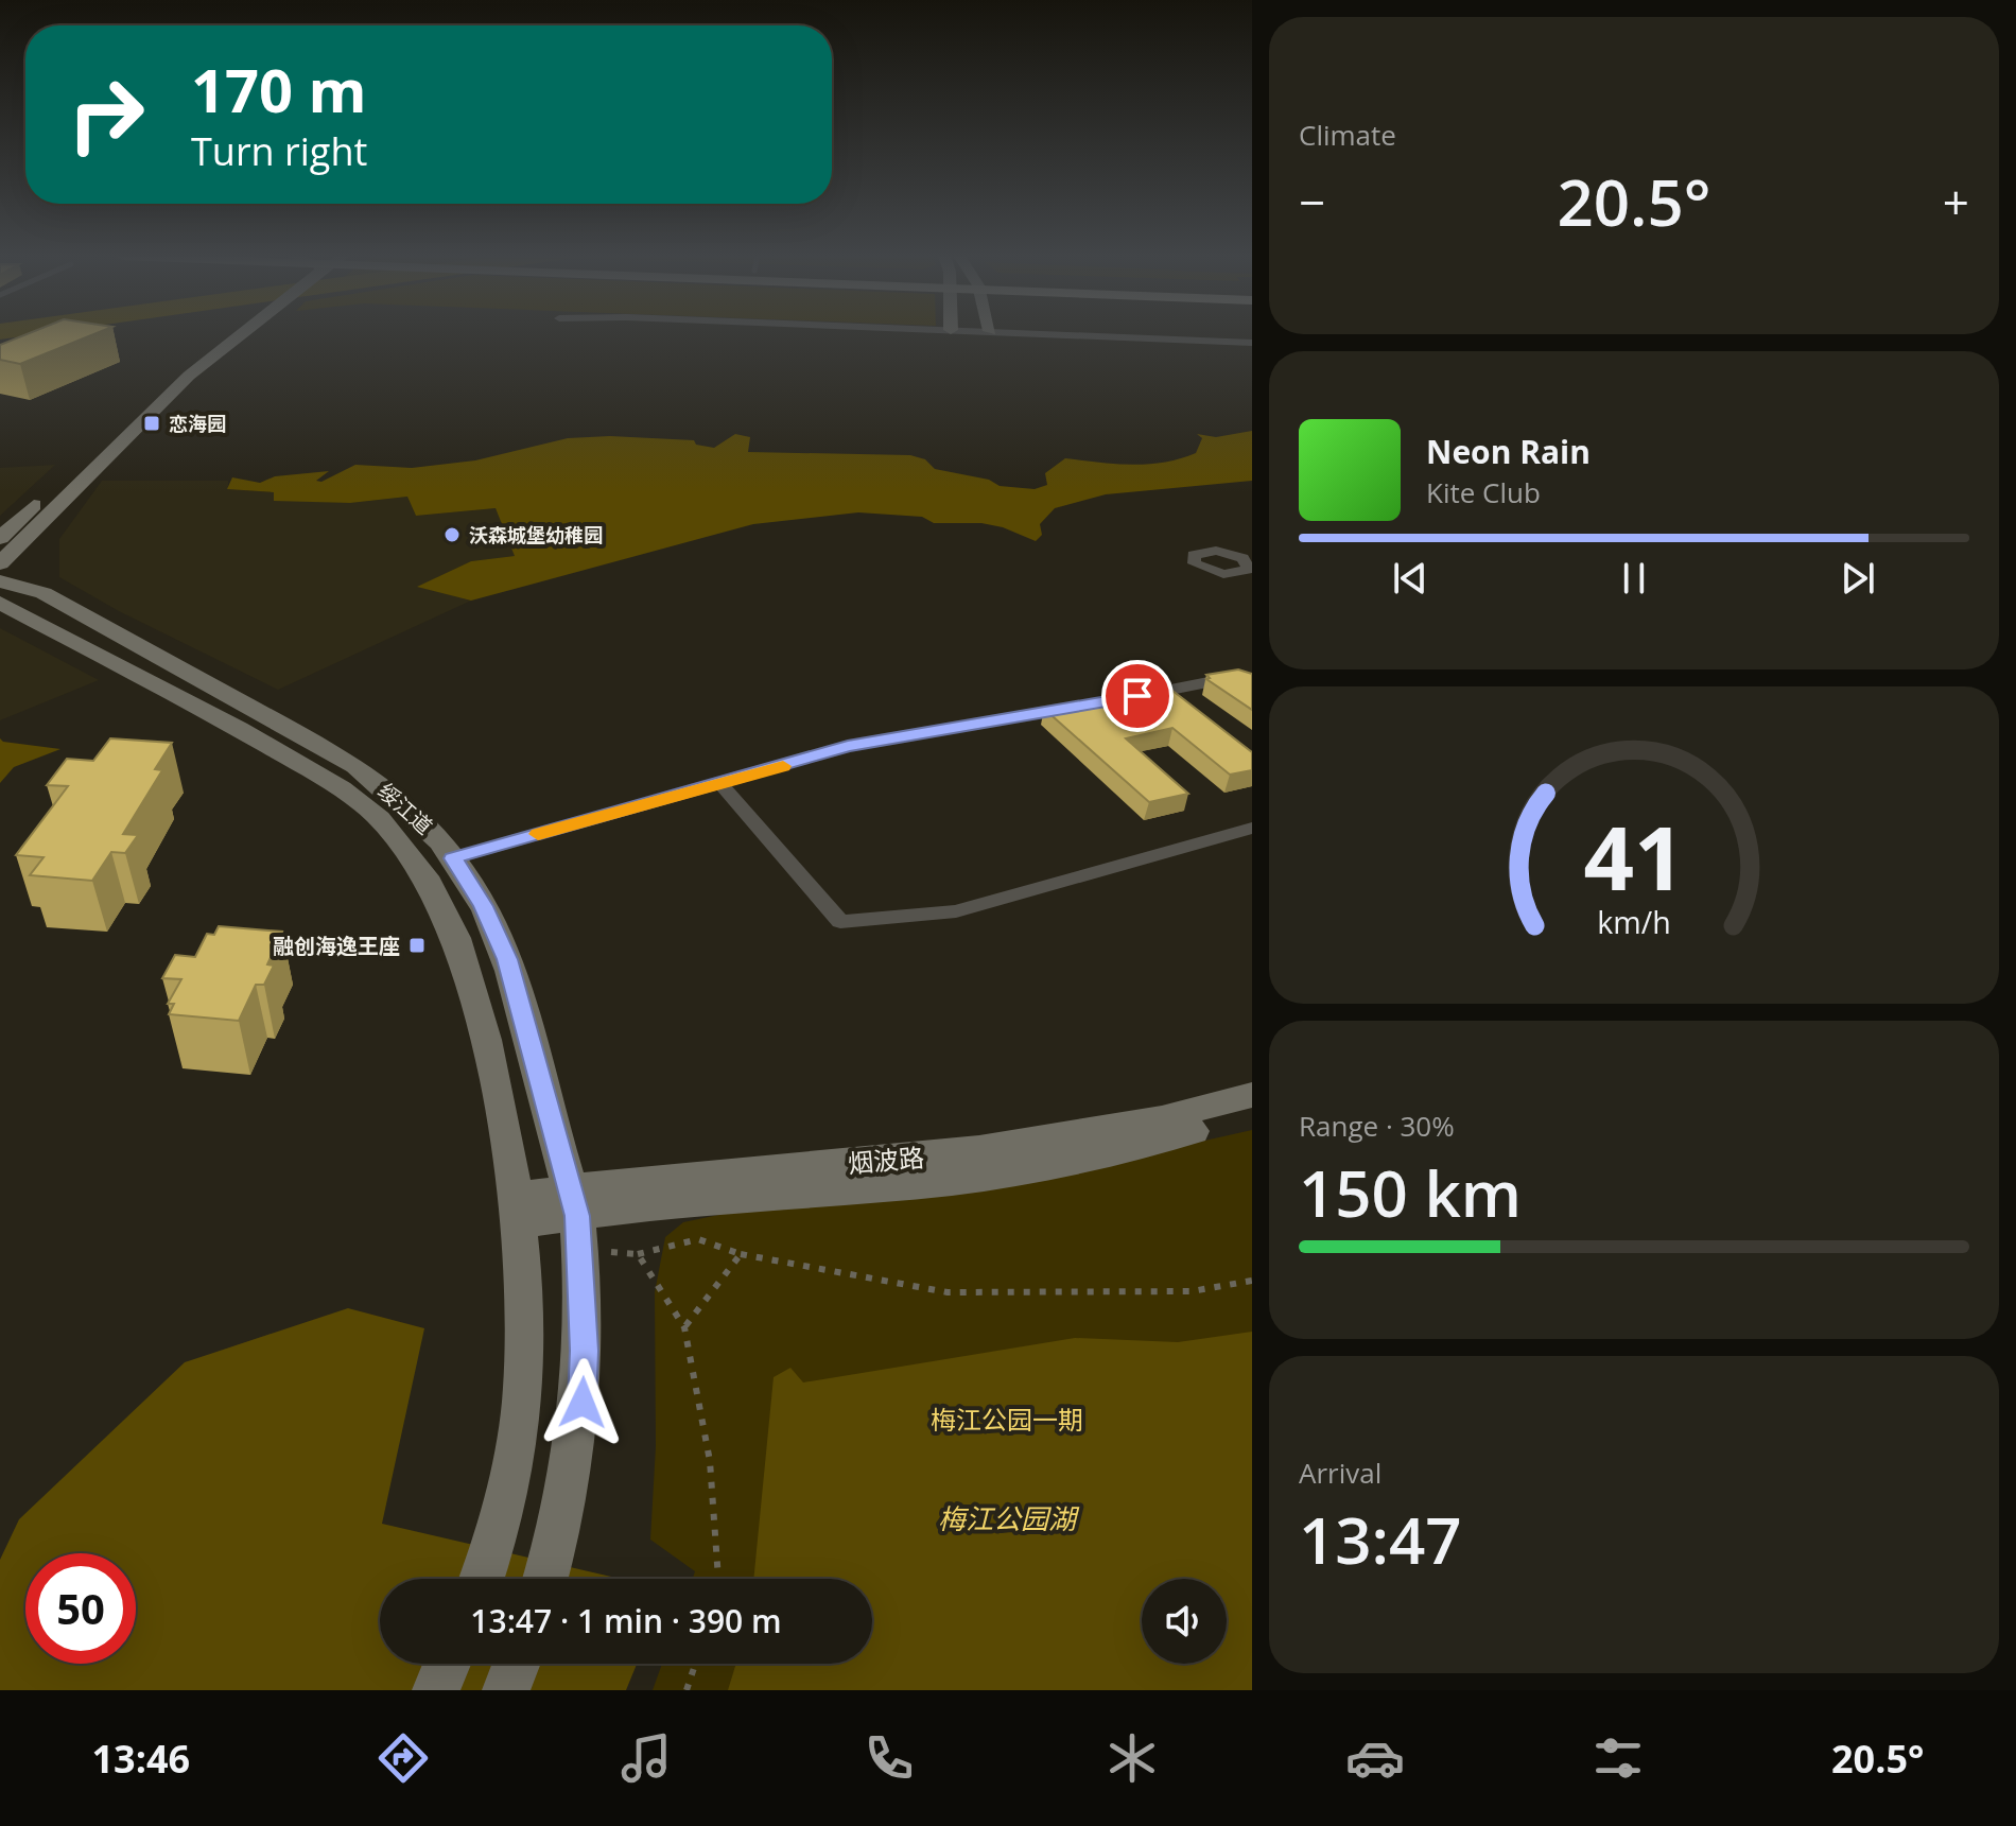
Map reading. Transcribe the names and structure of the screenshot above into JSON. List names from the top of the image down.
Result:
{
  "streets": {
    "main road": ["绥江道", "烟波路"]
  },
  "crossings": [
    ["绥江道", "烟波路"]
  ],
  "water": ["梅江公园湖"],
  "parks": ["梅江公园一期"],
  "places": {
    "transit": ["恋海园", "融创海逸王座"],
    "other": ["沃森城堡幼稚园"]
  },
  "page": {
    "tile": [
      "Climate",
      ["Range · 30%", "150 km"],
      ["Arrival", "13:47"]
    ],
    "turn": ["170 m", "Turn right"],
    "heat": ["−", "20.5°", "+"],
    "song": ["Neon Rain", "Kite Club"],
    "limit": "50",
    "trip": "13:47 · 1 min · 390 m",
    "tabs": ["13:46", "20.5°"],
    "gauge": ["41", "km/h"]
  }
}
